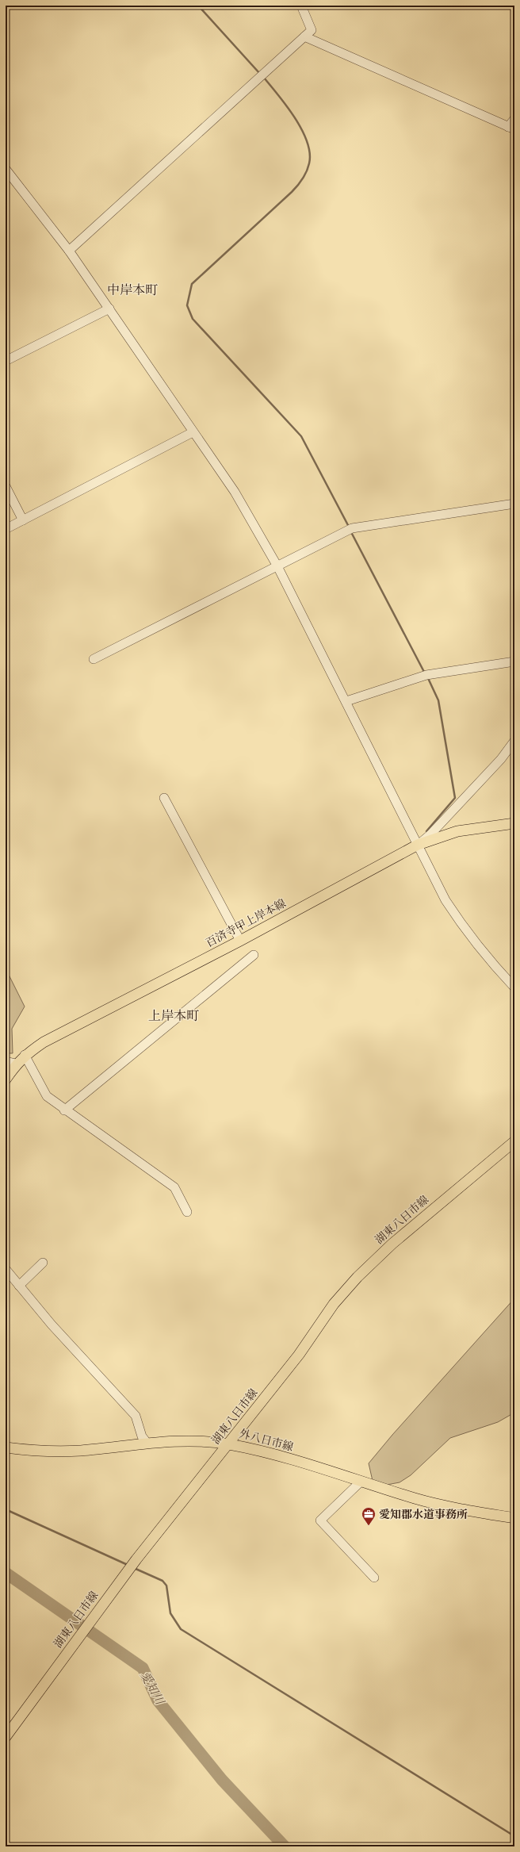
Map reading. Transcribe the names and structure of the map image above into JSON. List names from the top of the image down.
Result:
{
  "streets": {
    "main road": ["百済寺甲上岸本線", "湖東八日市線", "外八日市線"]
  },
  "crossings": [
    ["湖東八日市線", "外八日市線"]
  ],
  "districts": ["中岸本町", "上岸本町"],
  "water": ["愛知川"],
  "places": {
    "office": ["愛知郡水道事務所"]
  }
}
